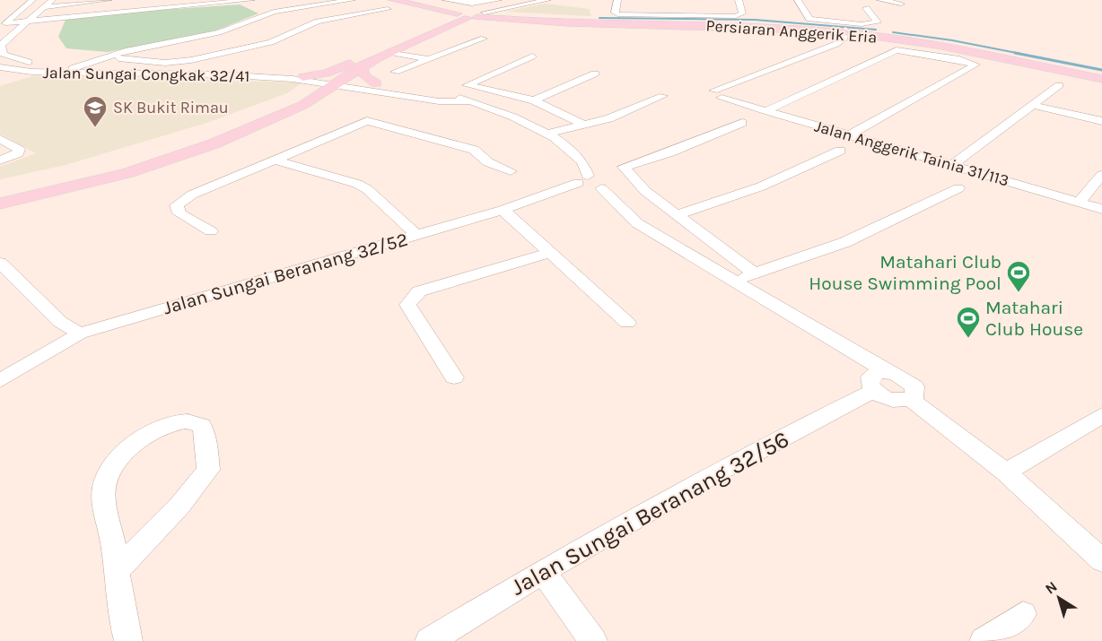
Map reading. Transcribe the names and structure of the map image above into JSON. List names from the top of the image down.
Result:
{
  "streets": {
    "main road": ["Persiaran Anggerik Eria"],
    "street": [
      "Jalan Sungai Congkak 32/41",
      "Jalan Anggerik Tainia 31/113",
      "Jalan Sungai Beranang 32/52",
      "Jalan Sungai Beranang 32/56"
    ]
  },
  "places": {
    "school or university": ["SK Bukit Rimau"],
    "sports": ["Matahari Club House Swimming Pool", "Matahari Club House"]
  },
  "north": "top left"
}
